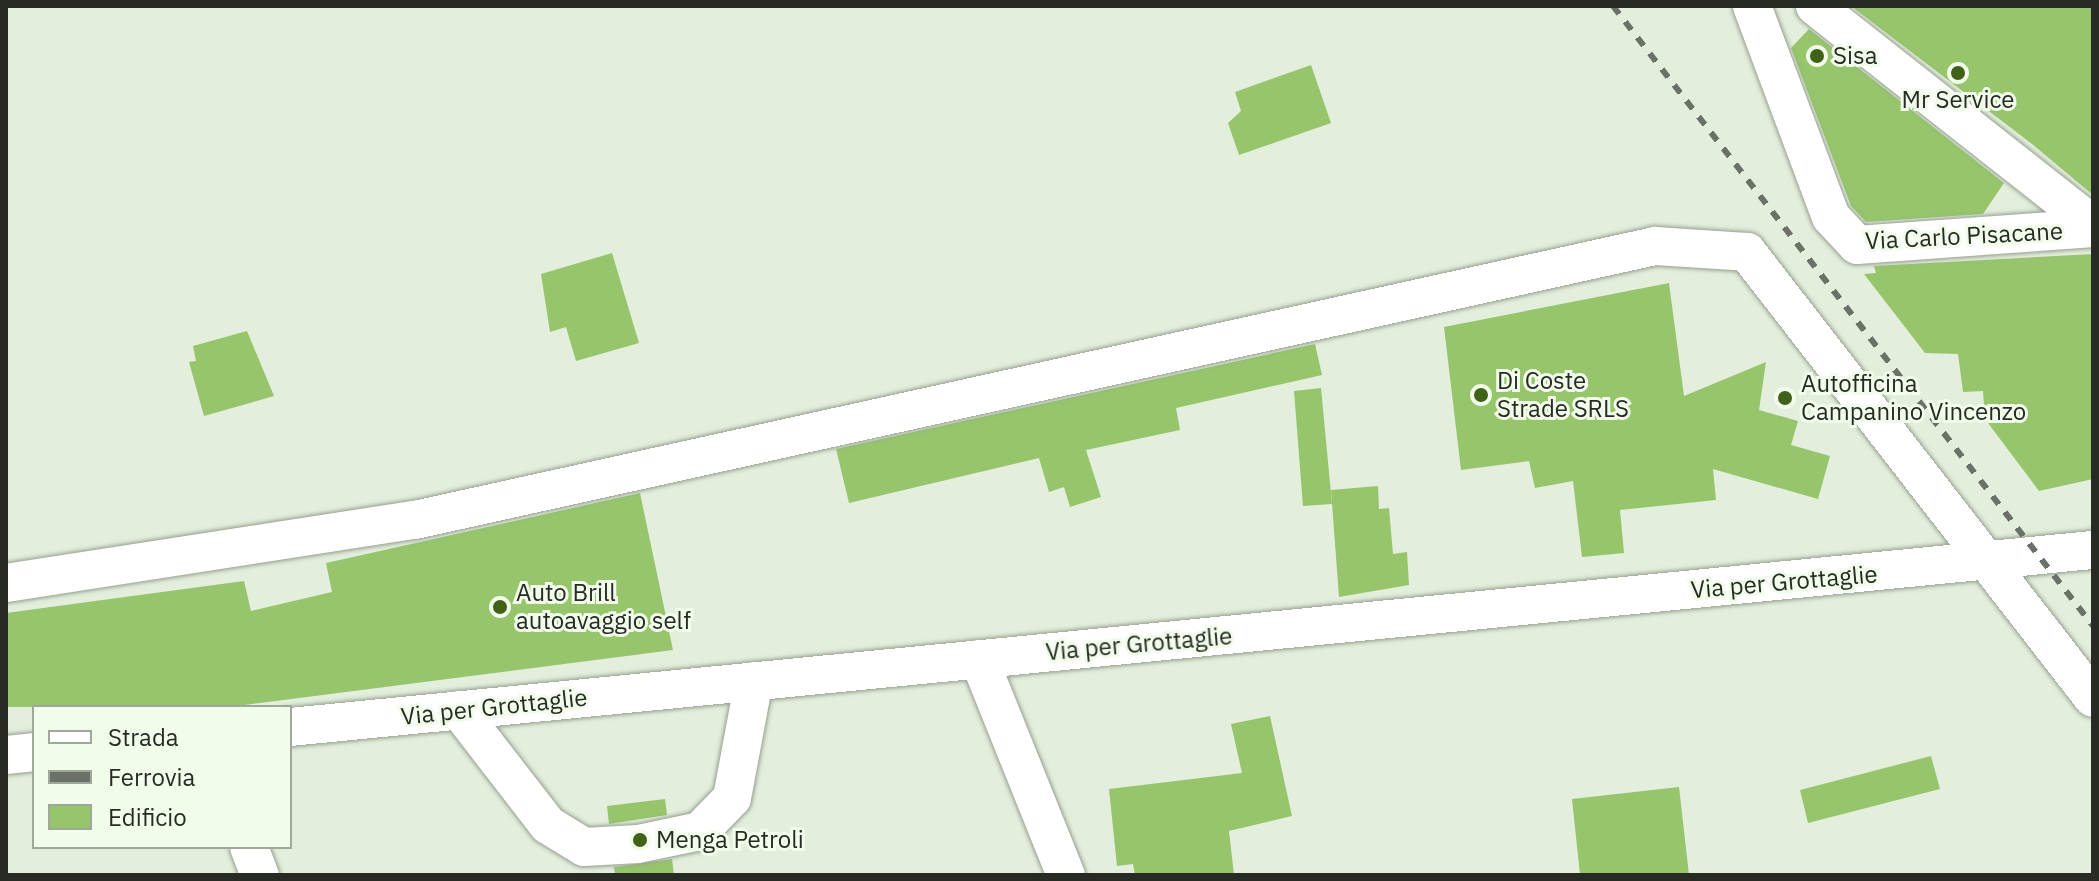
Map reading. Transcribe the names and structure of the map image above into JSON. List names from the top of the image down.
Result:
{
  "streets": {
    "street": ["Via Carlo Pisacane", "Via per Grottaglie"]
  },
  "places": [
    "Sisa",
    "Mr Service",
    "Di Coste Strade SRLS",
    "Autofficina Campanino Vincenzo",
    "Auto Brill autoavaggio self",
    "Menga Petroli"
  ],
  "legend": ["Strada", "Ferrovia", "Edificio"]
}
